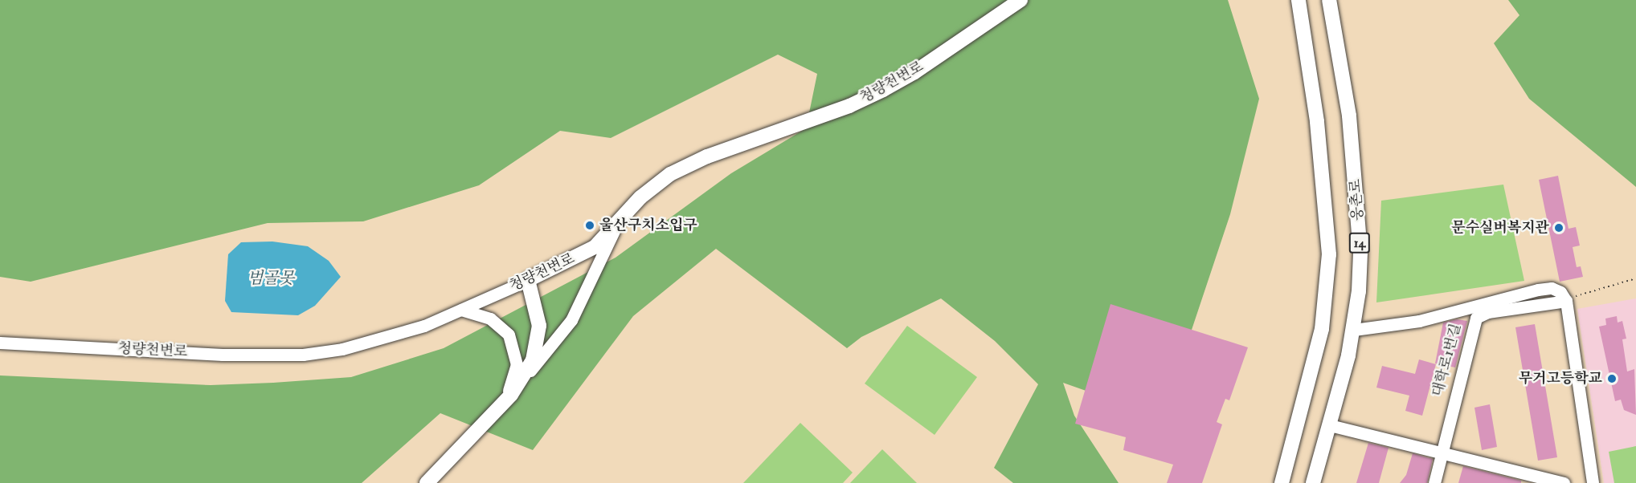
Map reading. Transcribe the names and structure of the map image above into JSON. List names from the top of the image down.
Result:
{
  "streets": {
    "main road": ["청량천변로", "웅촌로", "14"],
    "street": ["대학로1번길"]
  },
  "water": ["범골못"],
  "places": ["울산구치소입구", "문수실버복지관", "무거고등학교"]
}
